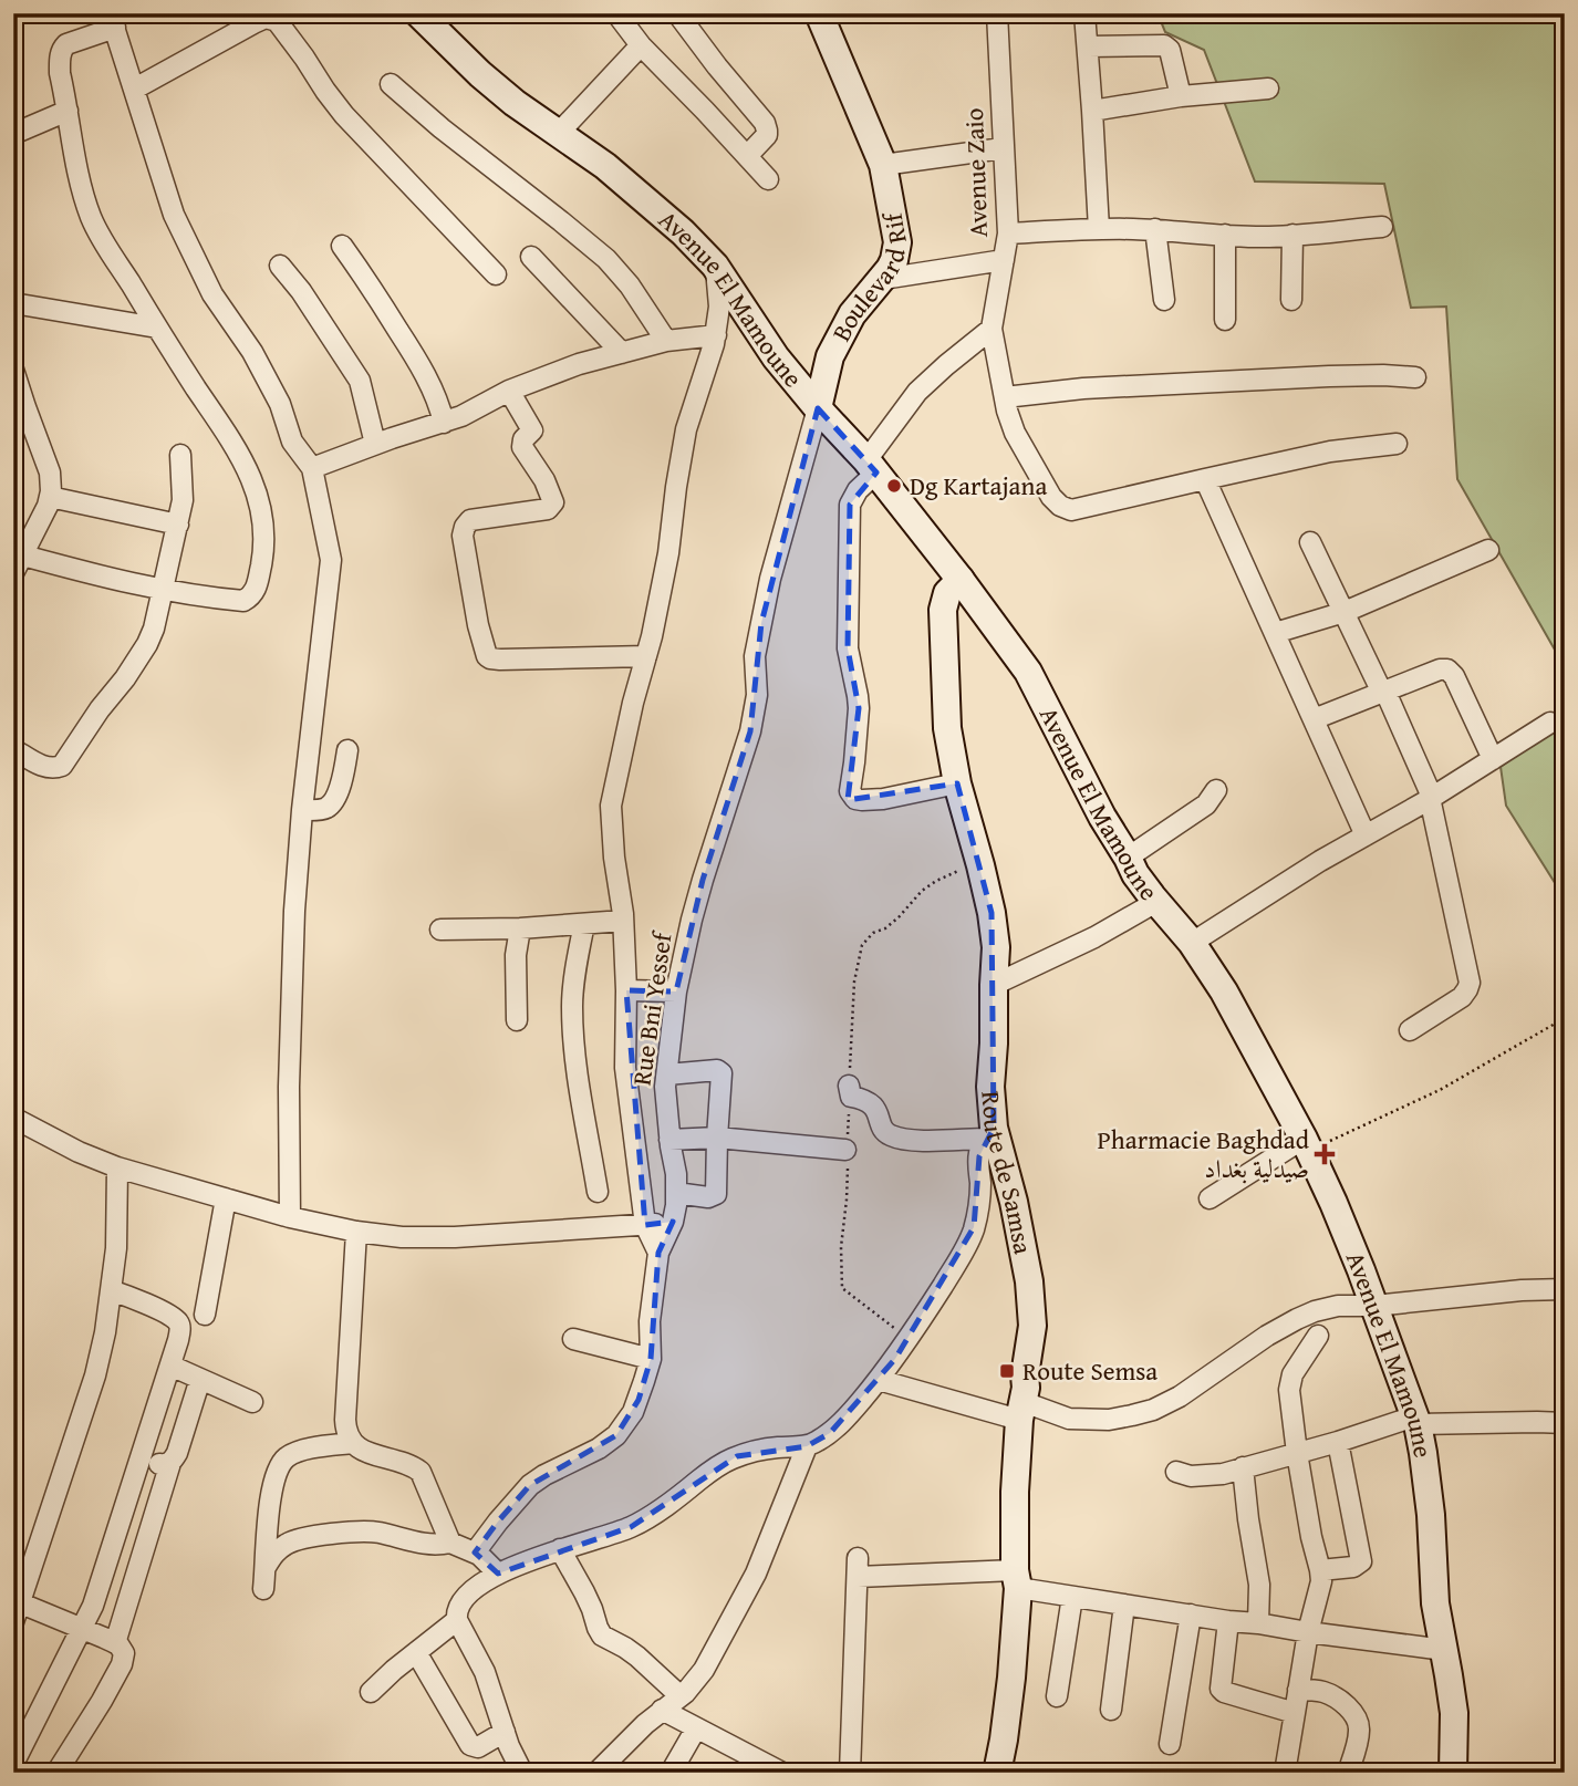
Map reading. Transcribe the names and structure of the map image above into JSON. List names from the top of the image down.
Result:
{
  "streets": {
    "street": [
      "Avenue Zaio",
      "Boulevard Rif",
      "Avenue El Mamoune",
      "Rue Bni Yessef",
      "Route de Samsa"
    ]
  },
  "crossings": [
    ["Boulevard Rif", "Avenue El Mamoune"],
    ["Boulevard Rif", "Rue Bni Yessef"],
    ["Avenue El Mamoune", "Rue Bni Yessef"],
    ["Avenue El Mamoune", "Route de Samsa"]
  ],
  "places": {
    "other": ["Dg Kartajana"],
    "health": ["Pharmacie Baghdad صيدلية بغداد"],
    "transit": ["Route Semsa"]
  }
}
